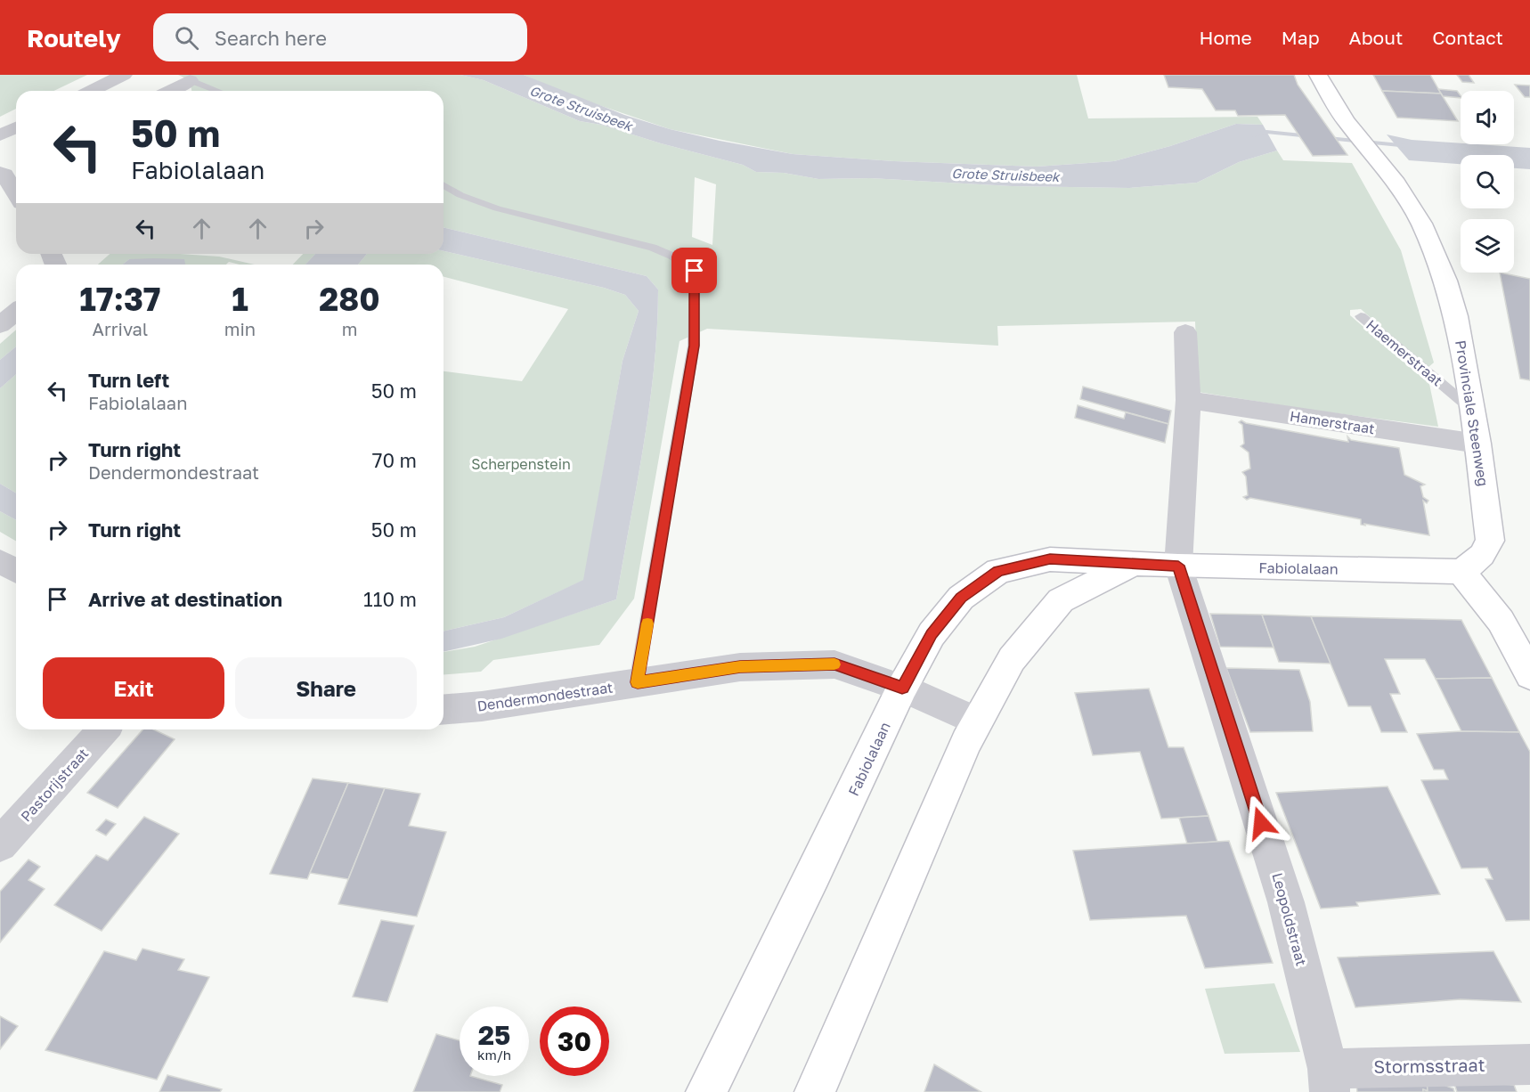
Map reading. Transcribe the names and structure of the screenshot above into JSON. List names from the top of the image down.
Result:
{
  "streets": {
    "main road": ["Provinciale Steenweg", "Fabiolalaan"],
    "street": [
      "Hamerstraat",
      "Dendermondestraat",
      "Pastorijstraat",
      "Leopoldstraat",
      "Stormsstraat"
    ],
    "lane": ["Haemerstraat"]
  },
  "crossings": [
    ["Haemerstraat", "Provinciale Steenweg"],
    ["Provinciale Steenweg", "Hamerstraat"],
    ["Provinciale Steenweg", "Fabiolalaan"],
    ["Fabiolalaan", "Dendermondestraat"],
    ["Fabiolalaan", "Leopoldstraat"],
    ["Leopoldstraat", "Stormsstraat"]
  ],
  "water": ["Grote Struisbeek"],
  "parks": ["Scherpenstein"],
  "page": {
    "header": "Routely",
    "search": "Search here",
    "nav": [
      "Home",
      "Map",
      "About",
      "Contact"
    ],
    "turn": ["50 m", "Fabiolalaan"],
    "eta": [
      "17:37",
      "Arrival",
      "1",
      "min",
      "280",
      "m"
    ],
    "list": [
      {
        "name": "Turn left",
        "note": "Fabiolalaan",
        "value": "50 m"
      },
      {
        "name": "Turn right",
        "note": "Dendermondestraat",
        "value": "70 m"
      },
      {
        "name": "Turn right",
        "value": "50 m"
      },
      {
        "name": "Arrive at destination",
        "value": "110 m"
      }
    ],
    "buttons": ["Exit", "Share"],
    "speed": "25 km/h",
    "limit": "30"
  }
}
